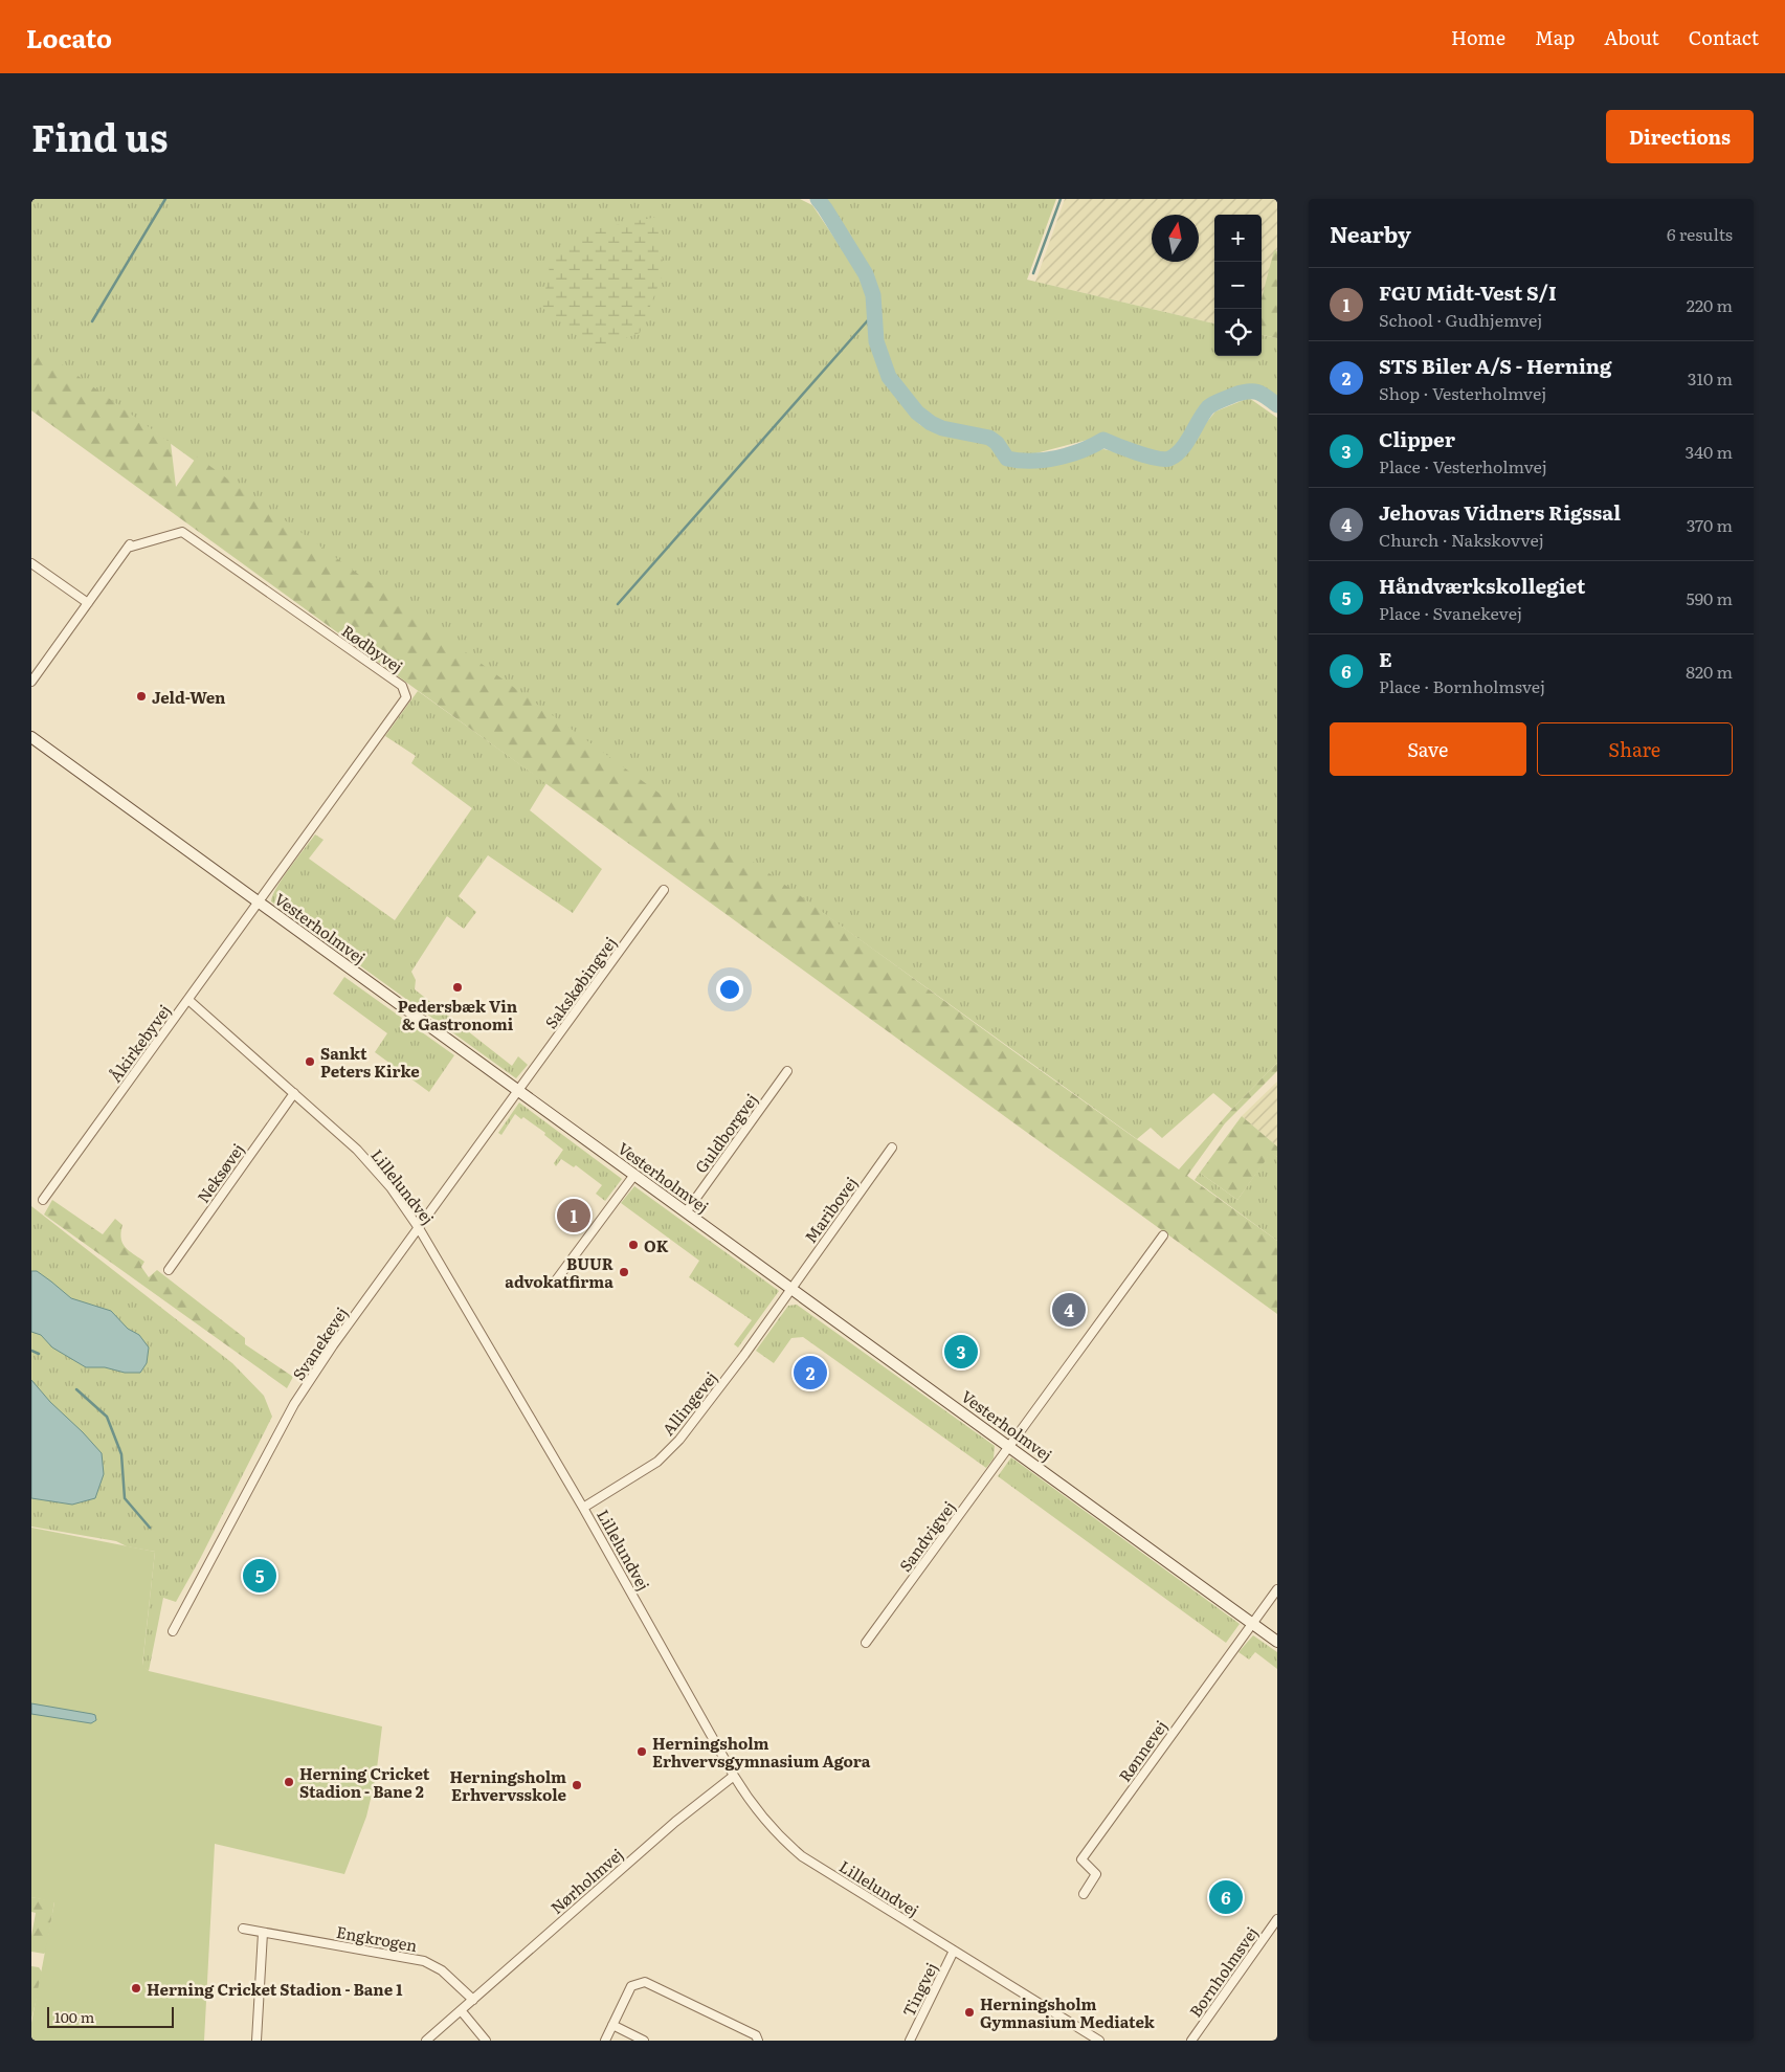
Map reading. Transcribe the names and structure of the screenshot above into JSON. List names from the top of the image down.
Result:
{
  "streets": {
    "street": [
      "Rødbyvej",
      "Vesterholmvej",
      "Sakskøbingvej",
      "Åkirkebyvej",
      "Guldborgvej",
      "Neksøvej",
      "Lillelundvej",
      "Maribovej",
      "Svanekevej",
      "Allingevej",
      "Sandvigvej",
      "Rønnevej",
      "Nørholmvej",
      "Engkrogen",
      "Bornholmsvej",
      "Tingvej"
    ]
  },
  "crossings": [
    ["Rødbyvej", "Vesterholmvej"],
    ["Rødbyvej", "Åkirkebyvej"],
    ["Vesterholmvej", "Sakskøbingvej"],
    ["Vesterholmvej", "Åkirkebyvej"],
    ["Vesterholmvej", "Guldborgvej"],
    ["Vesterholmvej", "Maribovej"],
    ["Vesterholmvej", "Svanekevej"],
    ["Vesterholmvej", "Allingevej"],
    ["Vesterholmvej", "Sandvigvej"],
    ["Vesterholmvej", "Rønnevej"],
    ["Sakskøbingvej", "Svanekevej"],
    ["Åkirkebyvej", "Lillelundvej"],
    ["Neksøvej", "Lillelundvej"],
    ["Lillelundvej", "Svanekevej"],
    ["Lillelundvej", "Allingevej"],
    ["Lillelundvej", "Nørholmvej"],
    ["Lillelundvej", "Tingvej"],
    ["Maribovej", "Allingevej"],
    ["Nørholmvej", "Engkrogen"]
  ],
  "places": [
    "Jeld-Wen",
    "Pedersbæk Vin & Gastronomi",
    "Sankt Peters Kirke",
    "OK",
    "BUUR advokatfirma",
    "Herningsholm Erhvervsgymnasium Agora",
    "Herning Cricket Stadion - Bane 2",
    "Herningsholm Erhvervsskole",
    "Herning Cricket Stadion - Bane 1",
    "Herningsholm Gymnasium Mediatek"
  ],
  "scale_bar": "100 m",
  "north": "top",
  "page": {
    "header": "Locato",
    "nav": [
      "Home",
      "Map",
      "About",
      "Contact"
    ],
    "title": "Find us",
    "buttons": [
      "Directions",
      ["Save", "Share"]
    ],
    "heading": ["Nearby", "6 results"],
    "map_buttons": ["+", "−"],
    "list": [
      {
        "mark": "1",
        "name": "FGU Midt-Vest S/I",
        "note": "School · Gudhjemvej",
        "value": "220 m"
      },
      {
        "mark": "2",
        "name": "STS Biler A/S - Herning",
        "note": "Shop · Vesterholmvej",
        "value": "310 m"
      },
      {
        "mark": "3",
        "name": "Clipper",
        "note": "Place · Vesterholmvej",
        "value": "340 m"
      },
      {
        "mark": "4",
        "name": "Jehovas Vidners Rigssal",
        "note": "Church · Nakskovvej",
        "value": "370 m"
      },
      {
        "mark": "5",
        "name": "Håndværkskollegiet",
        "note": "Place · Svanekevej",
        "value": "590 m"
      },
      {
        "mark": "6",
        "name": "E",
        "note": "Place · Bornholmsvej",
        "value": "820 m"
      }
    ],
    "pins": [
      "1",
      "4",
      "3",
      "2",
      "5",
      "6"
    ],
    "scale": "100 m"
  }
}
